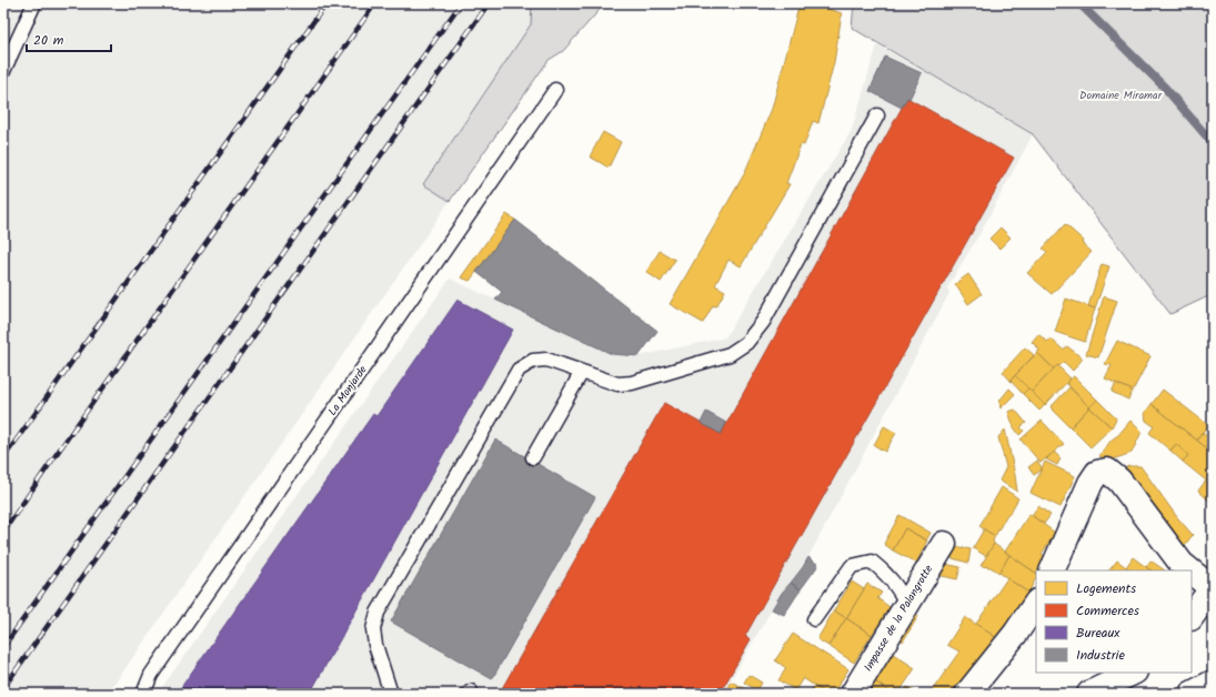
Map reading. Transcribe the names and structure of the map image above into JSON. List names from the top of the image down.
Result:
{
  "streets": {
    "street": ["Impasse de la Palangrotte"],
    "lane": ["La Monjarde"]
  },
  "parks": ["Domaine Miramar"],
  "legend": [
    "Logements",
    "Commerces",
    "Bureaux",
    "Industrie"
  ],
  "scale_bar": "20 m"
}
